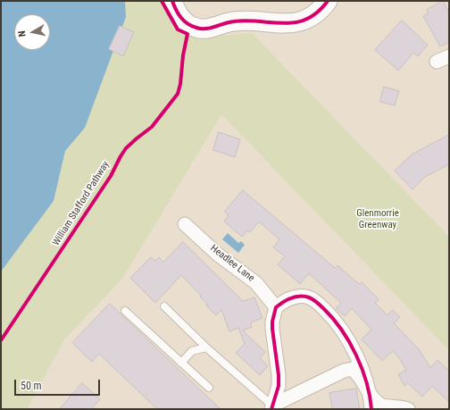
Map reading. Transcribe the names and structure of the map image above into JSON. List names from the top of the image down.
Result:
{
  "streets": {
    "street": ["Headlee Lane"],
    "cycle path": ["William Stafford Pathway"]
  },
  "parks": ["Glenmorrie Greenway"],
  "scale_bar": "50 m",
  "north": "left"
}
